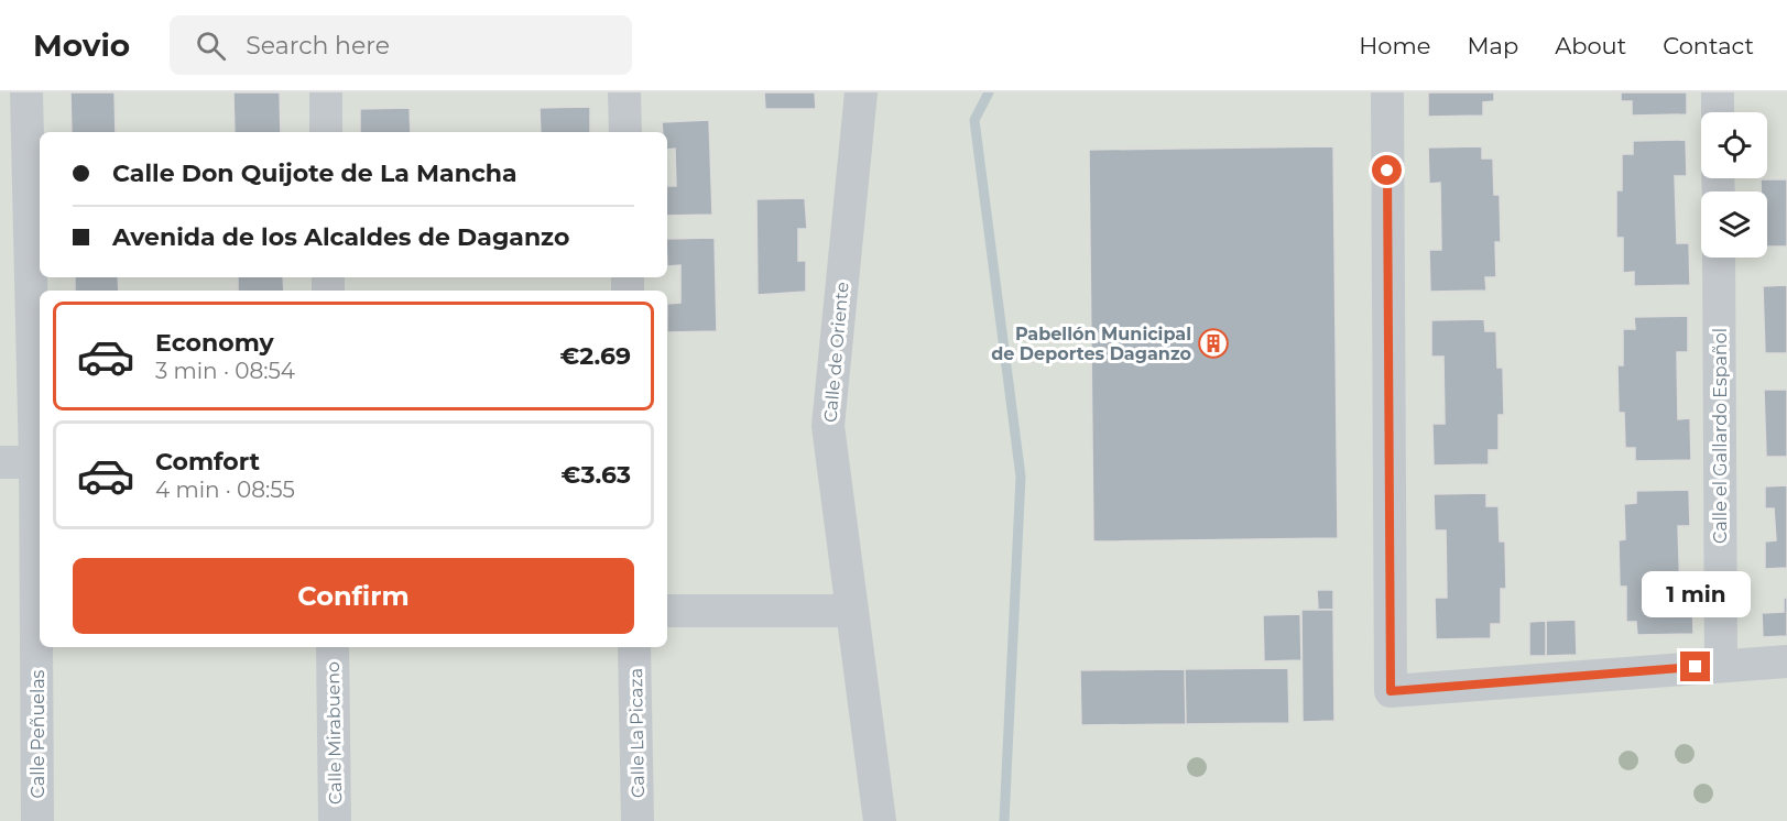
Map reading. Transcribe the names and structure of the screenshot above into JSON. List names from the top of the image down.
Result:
{
  "streets": {
    "street": [
      "Calle de Oriente",
      "Calle el Gallardo Español",
      "Calle Mirabueno",
      "Calle La Picaza",
      "Calle Peñuelas"
    ]
  },
  "places": {
    "building": ["Pabellón Municipal de Deportes Daganzo"]
  },
  "page": {
    "header": "Movio",
    "search": "Search here",
    "nav": [
      "Home",
      "Map",
      "About",
      "Contact"
    ],
    "banner": ["Calle Don Quijote de La Mancha", "Avenida de los Alcaldes de Daganzo"],
    "list": [
      {
        "name": "Economy",
        "note": "3 min · 08:54",
        "value": "€2.69"
      },
      {
        "name": "Comfort",
        "note": "4 min · 08:55",
        "value": "€3.63"
      }
    ],
    "buttons": "Confirm",
    "bubble": "1 min"
  }
}
